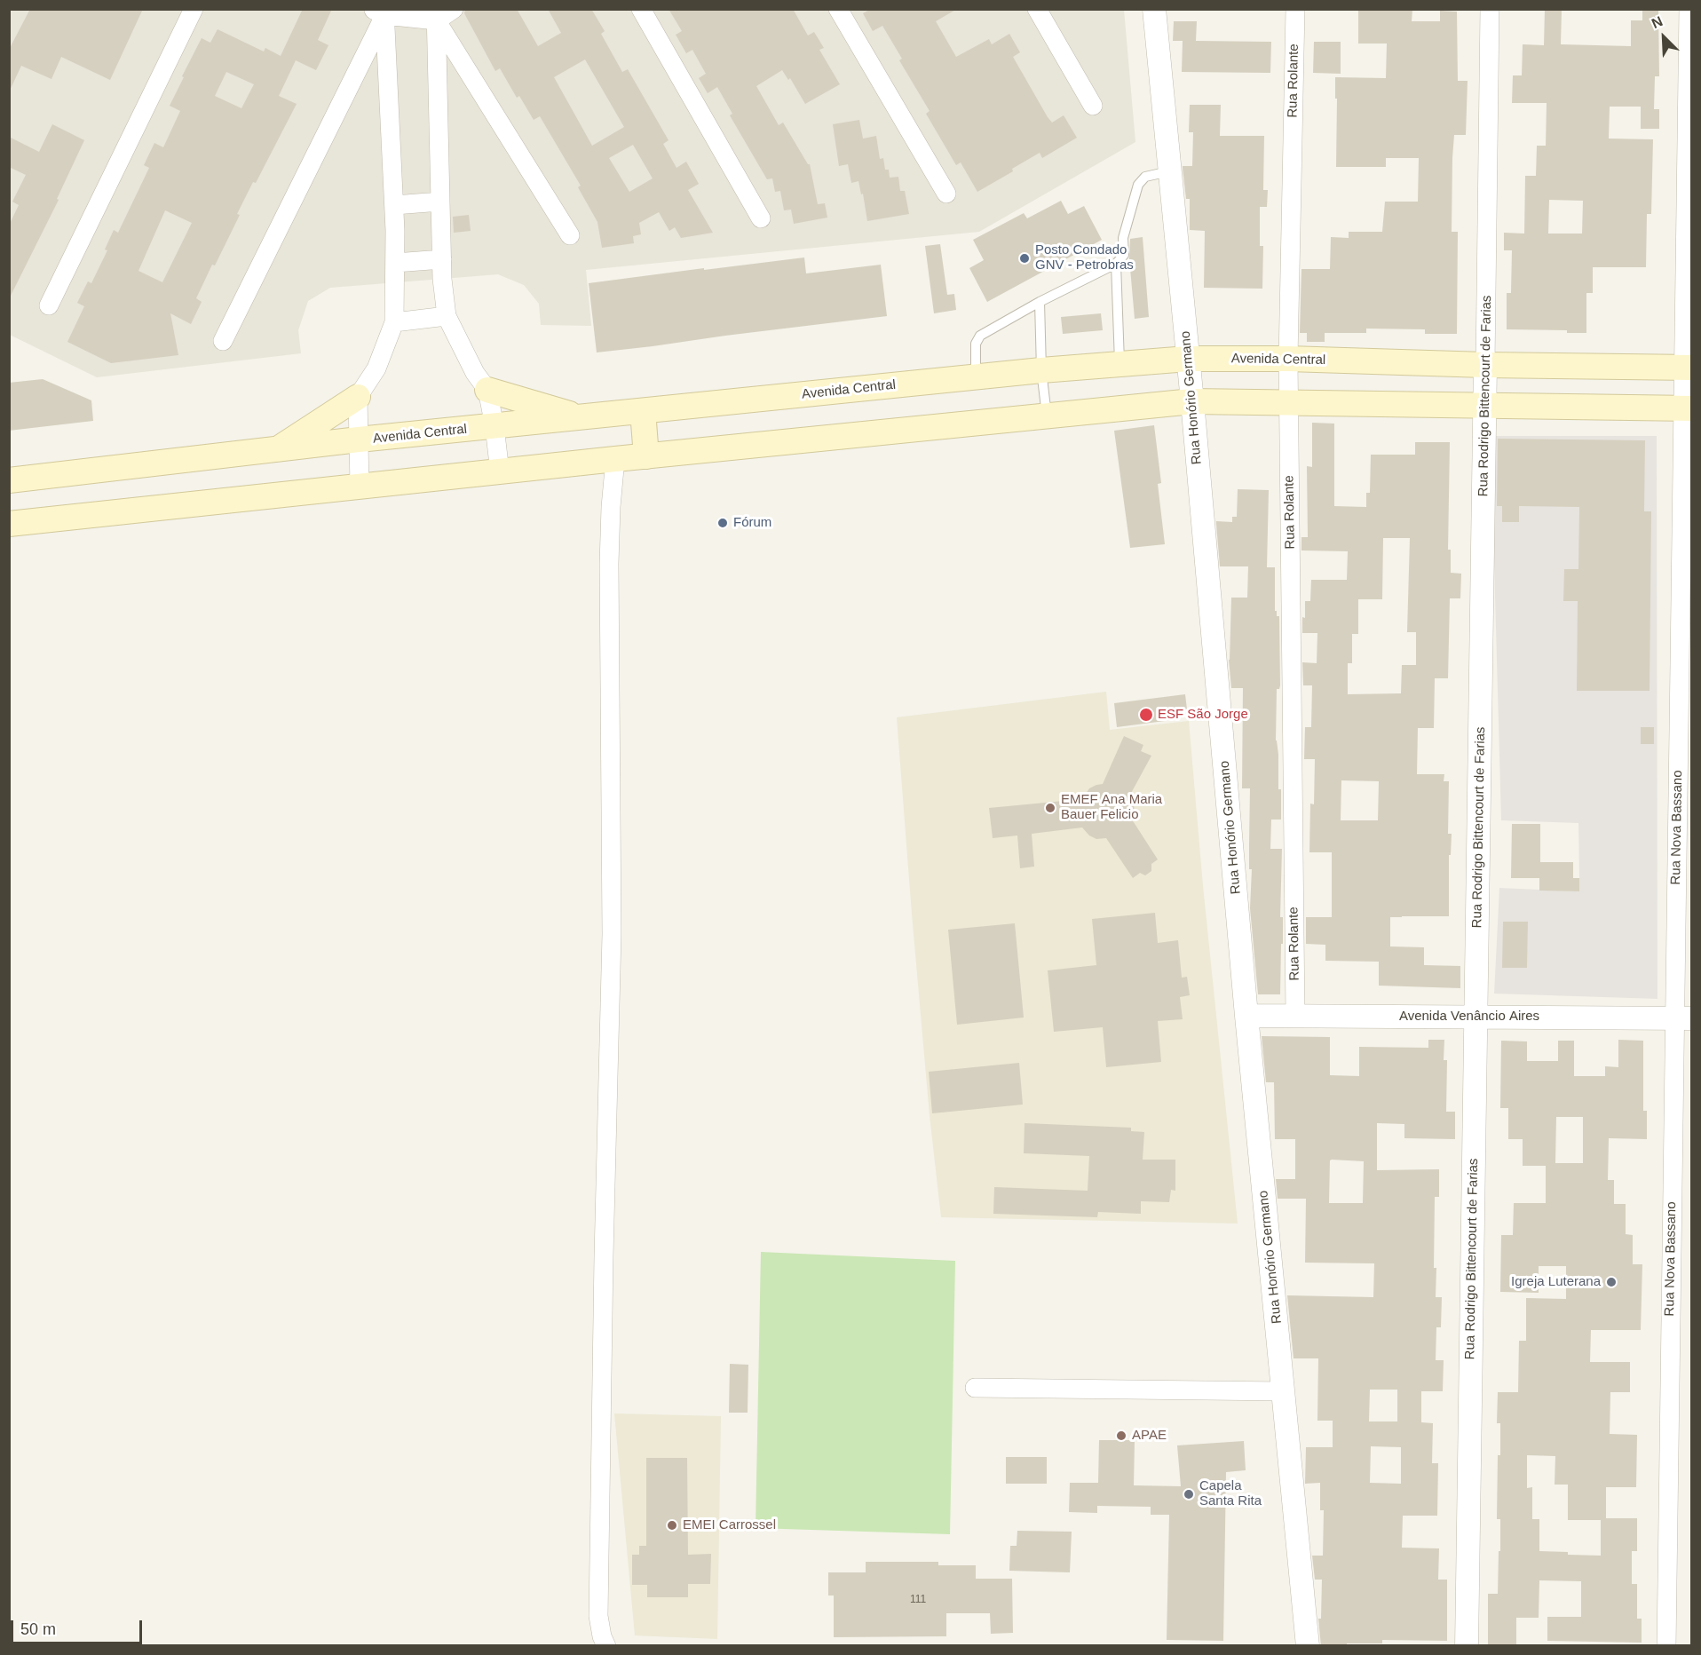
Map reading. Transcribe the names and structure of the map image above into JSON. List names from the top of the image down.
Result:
{
  "streets": {
    "main road": ["Avenida Central"],
    "street": [
      "Rua Rolante",
      "Rua Rodrigo Bittencourt de Farias",
      "Rua Honório Germano",
      "Rua Nova Bassano",
      "Avenida Venâncio Aires"
    ]
  },
  "crossings": [
    ["Rua Rolante", "Avenida Central"],
    ["Rua Rolante", "Avenida Venâncio Aires"],
    ["Avenida Central", "Rua Rodrigo Bittencourt de Farias"],
    ["Avenida Central", "Rua Honório Germano"],
    ["Avenida Central", "Rua Nova Bassano"],
    ["Rua Rodrigo Bittencourt de Farias", "Avenida Venâncio Aires"],
    ["Rua Honório Germano", "Avenida Venâncio Aires"],
    ["Rua Nova Bassano", "Avenida Venâncio Aires"]
  ],
  "places": [
    "Posto Condado GNV - Petrobras",
    "Fórum",
    "ESF São Jorge",
    "EMEF Ana Maria Bauer Felicio",
    "Igreja Luterana",
    "APAE",
    "Capela Santa Rita",
    "EMEI Carrossel"
  ],
  "house_numbers": ["111"],
  "scale_bar": "50 m",
  "north": "top left"
}
